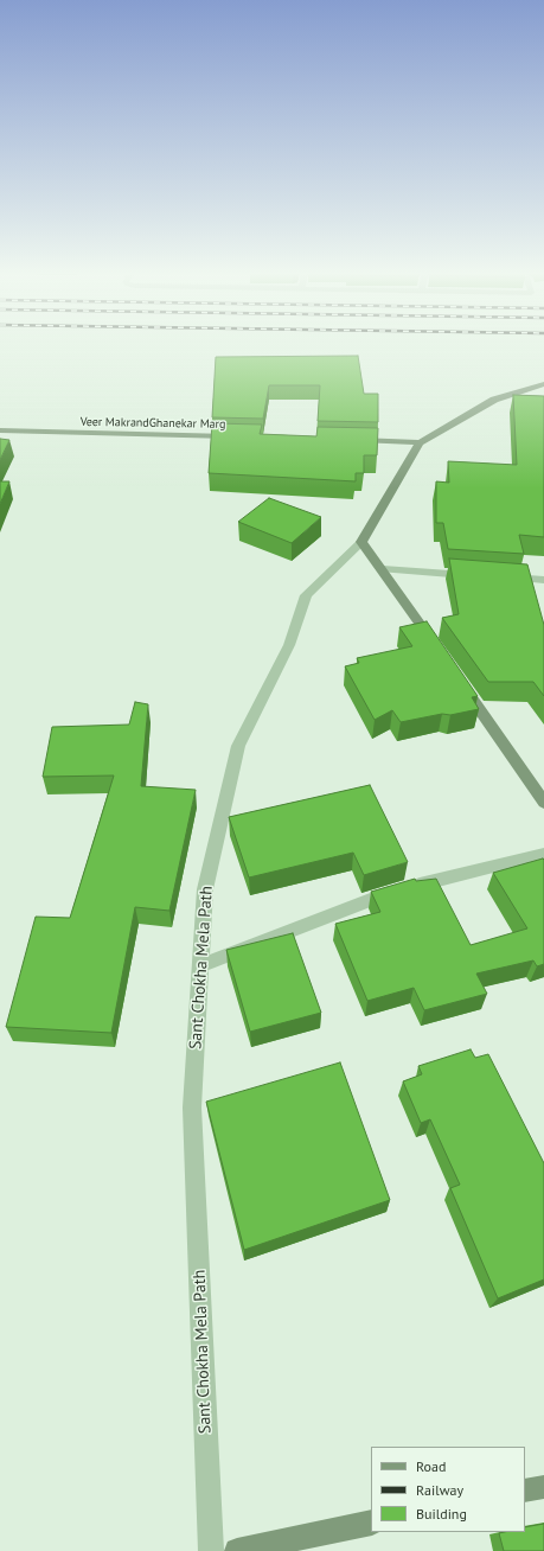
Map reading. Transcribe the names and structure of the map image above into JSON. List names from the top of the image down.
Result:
{
  "streets": {
    "street": ["Veer MakrandGhanekar Marg", "Sant Chokha Mela Path"]
  },
  "legend": ["Road", "Railway", "Building"]
}
